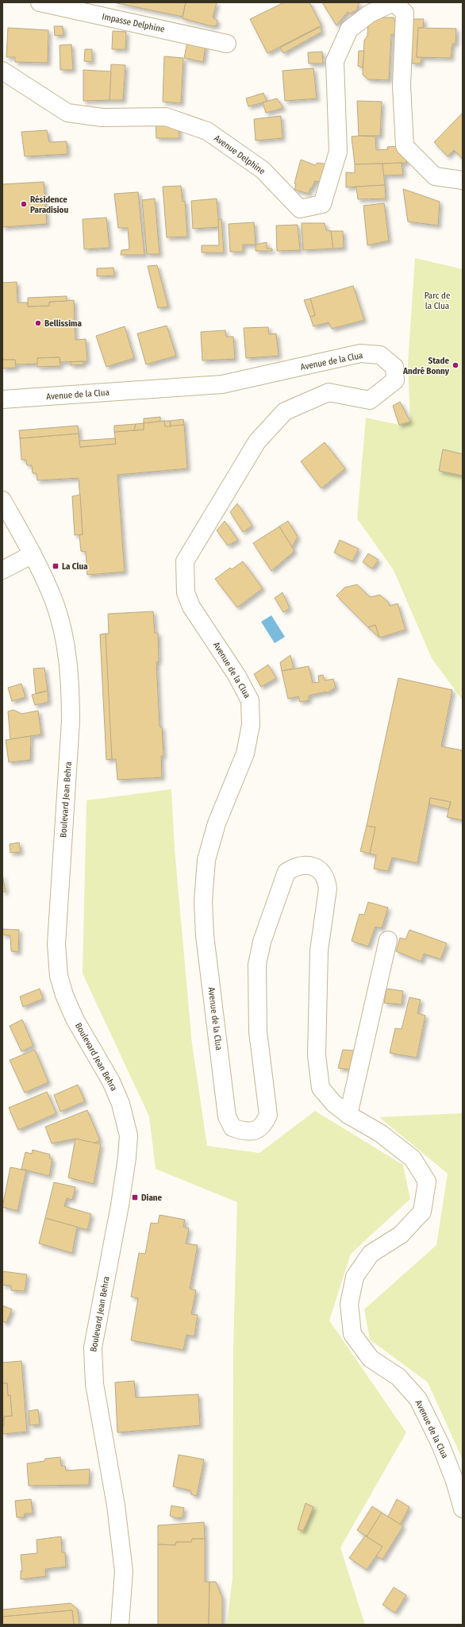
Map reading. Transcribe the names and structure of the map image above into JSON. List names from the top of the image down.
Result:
{
  "streets": {
    "street": [
      "Impasse Delphine",
      "Avenue Delphine",
      "Avenue de la Clua",
      "Boulevard Jean Behra"
    ]
  },
  "parks": ["Parc de la Clua"],
  "places": {
    "other": ["Résidence Paradisiou", "Bellissima", "Stade André Bonny"],
    "transit": ["La Clua", "Diane"]
  }
}
